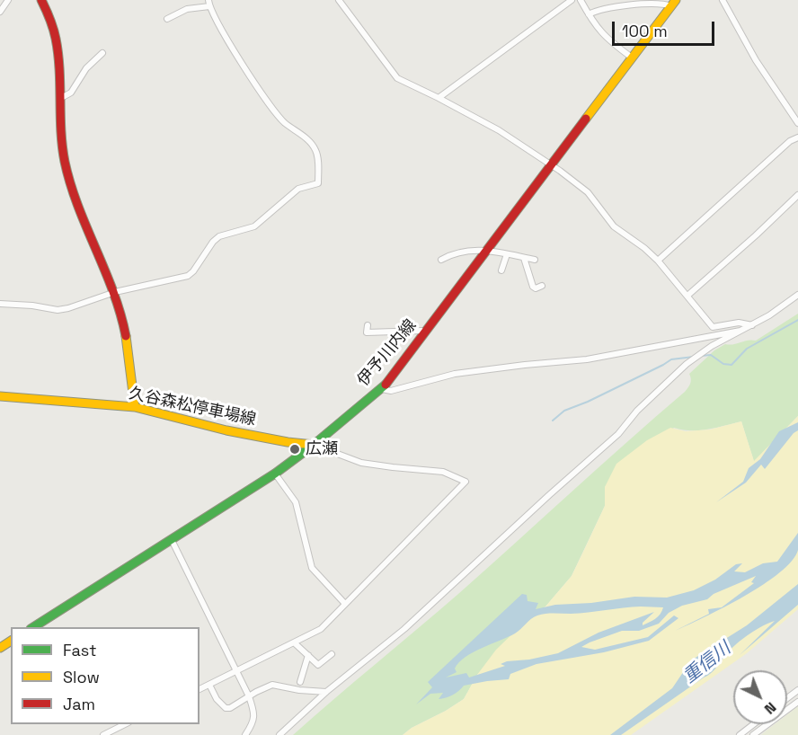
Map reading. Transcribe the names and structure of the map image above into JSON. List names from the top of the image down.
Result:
{
  "streets": {
    "main road": ["伊予川内線", "久谷森松停車場線"]
  },
  "crossings": [
    ["伊予川内線", "久谷森松停車場線"]
  ],
  "water": ["重信川"],
  "places": ["広瀬"],
  "legend": ["Fast", "Slow", "Jam"],
  "scale_bar": "100 m",
  "north": "bottom right"
}
